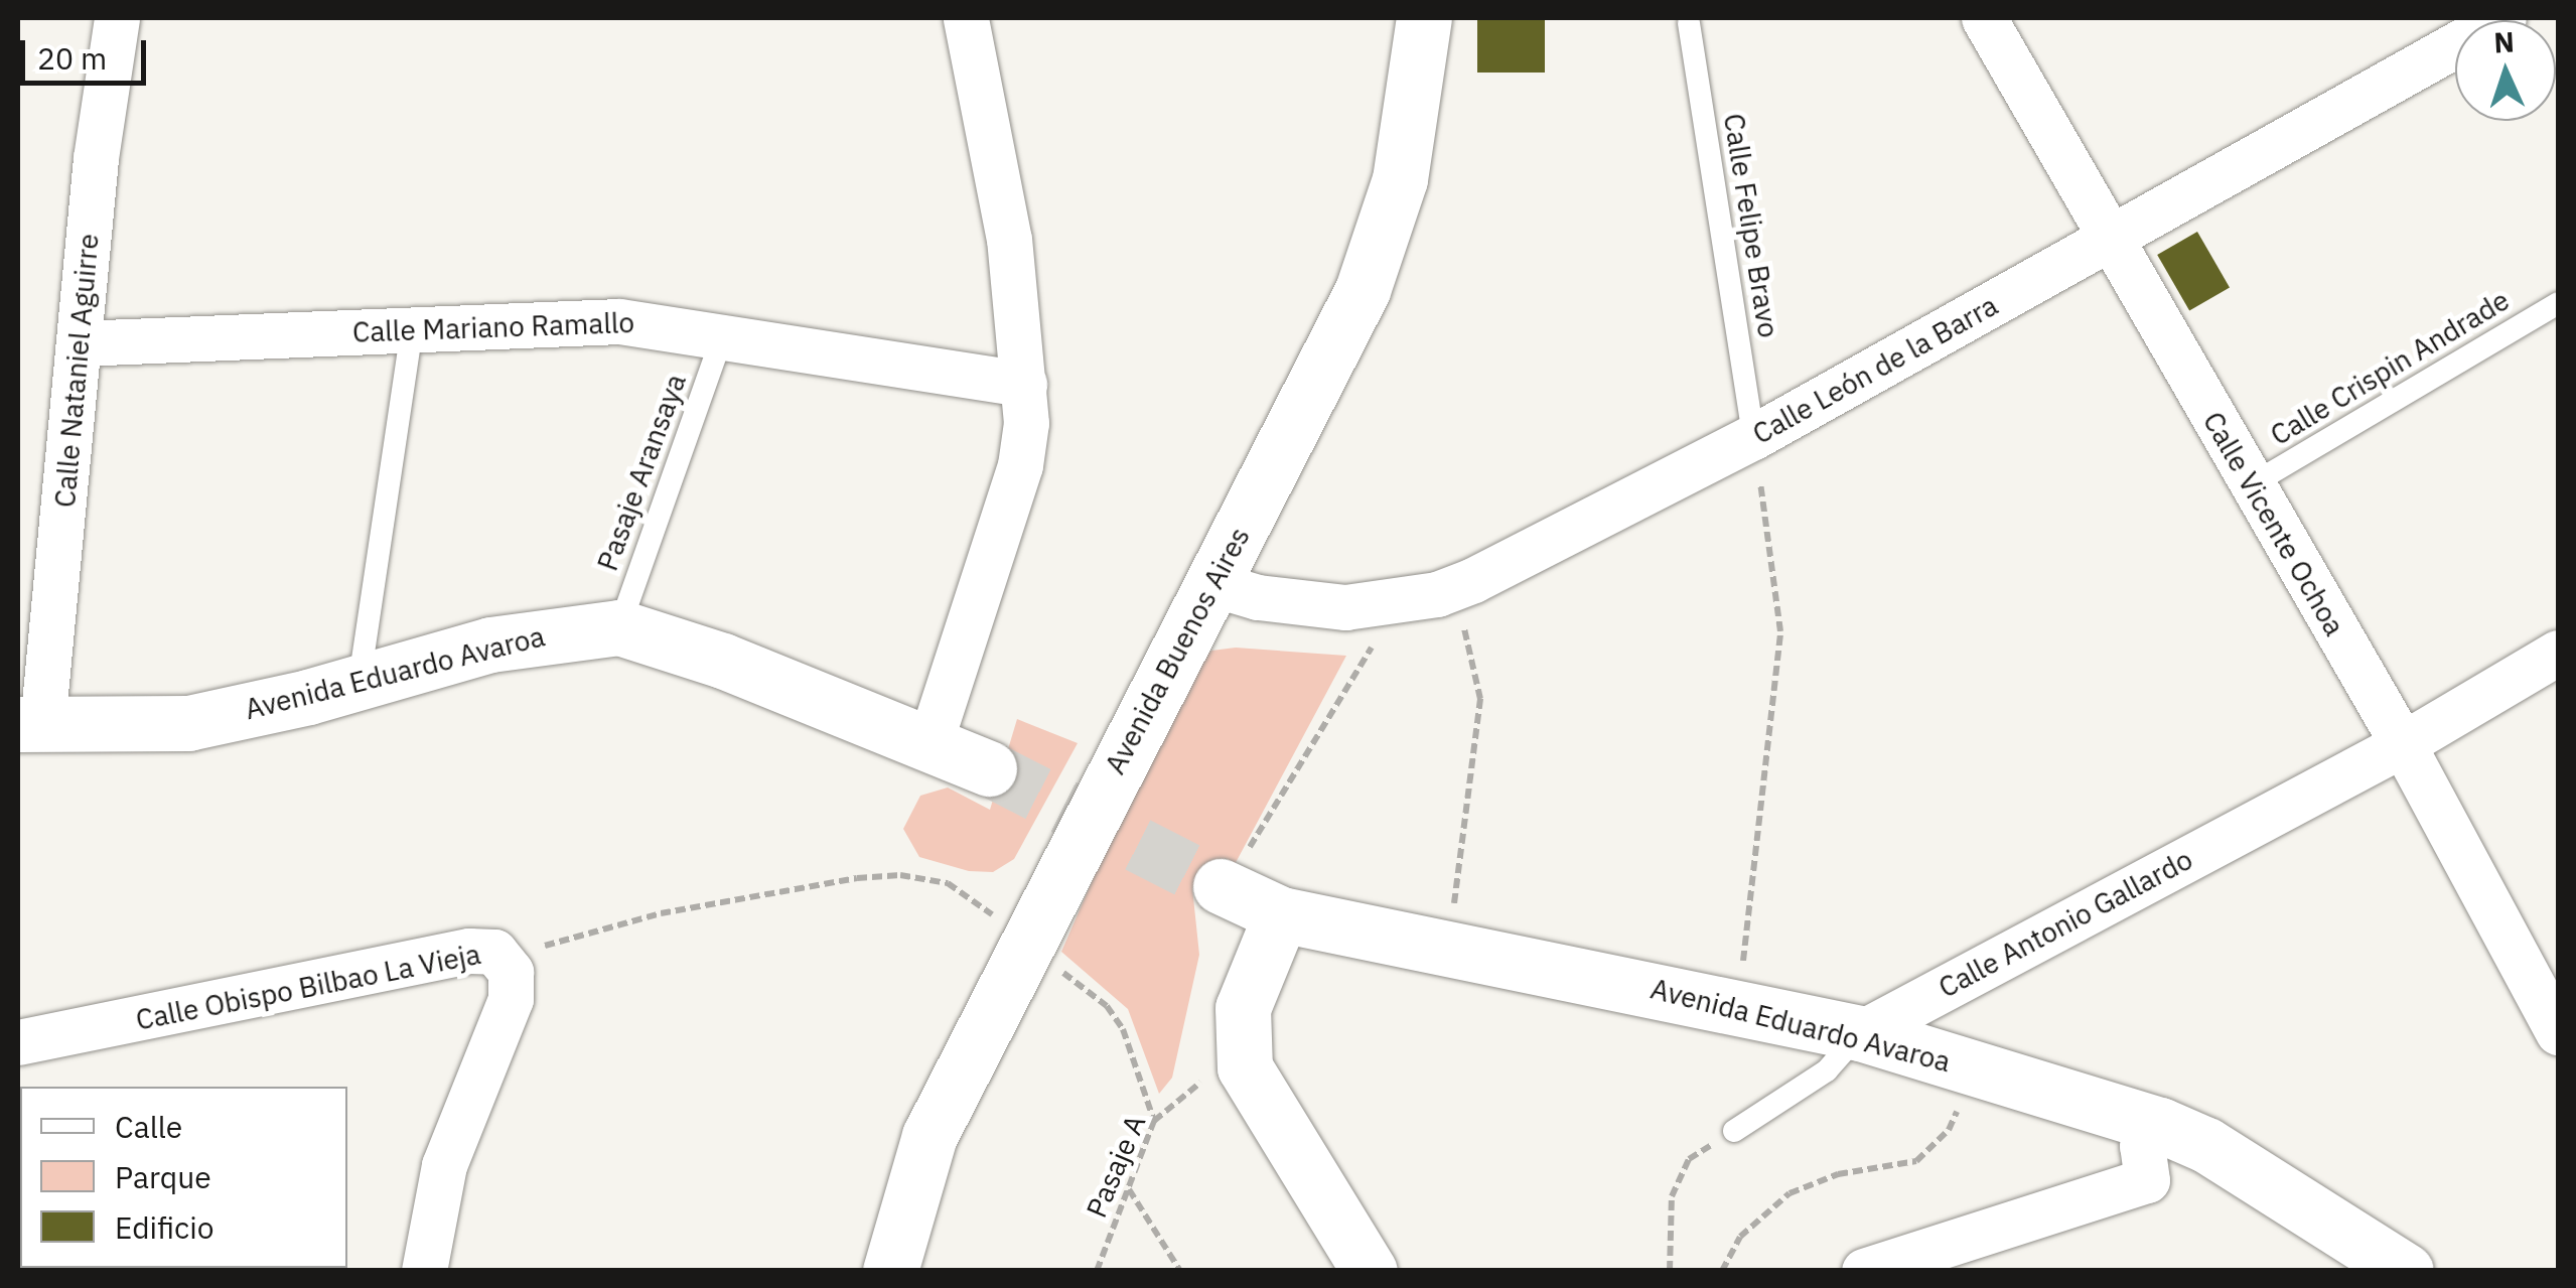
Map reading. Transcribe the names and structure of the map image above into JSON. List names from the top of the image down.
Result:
{
  "streets": {
    "street": [
      "Calle Mariano Ramallo",
      "Calle León de la Barra",
      "Calle Nataniel Aguirre",
      "Calle Vicente Ochoa",
      "Avenida Buenos Aires",
      "Avenida Eduardo Avaroa",
      "Calle Antonio Gallardo",
      "Calle Obispo Bilbao La Vieja"
    ],
    "lane": ["Calle Felipe Bravo", "Calle Crispin Andrade", "Pasaje Aransaya"],
    "path": ["Pasaje A"]
  },
  "crossings": [
    ["Calle Felipe Bravo", "Calle León de la Barra"],
    ["Calle Mariano Ramallo", "Calle Nataniel Aguirre"],
    ["Calle Mariano Ramallo", "Pasaje Aransaya"],
    ["Calle Crispin Andrade", "Calle Vicente Ochoa"],
    ["Calle León de la Barra", "Calle Vicente Ochoa"],
    ["Calle León de la Barra", "Avenida Buenos Aires"],
    ["Calle Nataniel Aguirre", "Avenida Eduardo Avaroa"],
    ["Pasaje Aransaya", "Avenida Eduardo Avaroa"],
    ["Calle Vicente Ochoa", "Calle Antonio Gallardo"],
    ["Avenida Eduardo Avaroa", "Calle Antonio Gallardo"]
  ],
  "legend": ["Calle", "Parque", "Edificio"],
  "scale_bar": "20 m",
  "north": "top"
}
